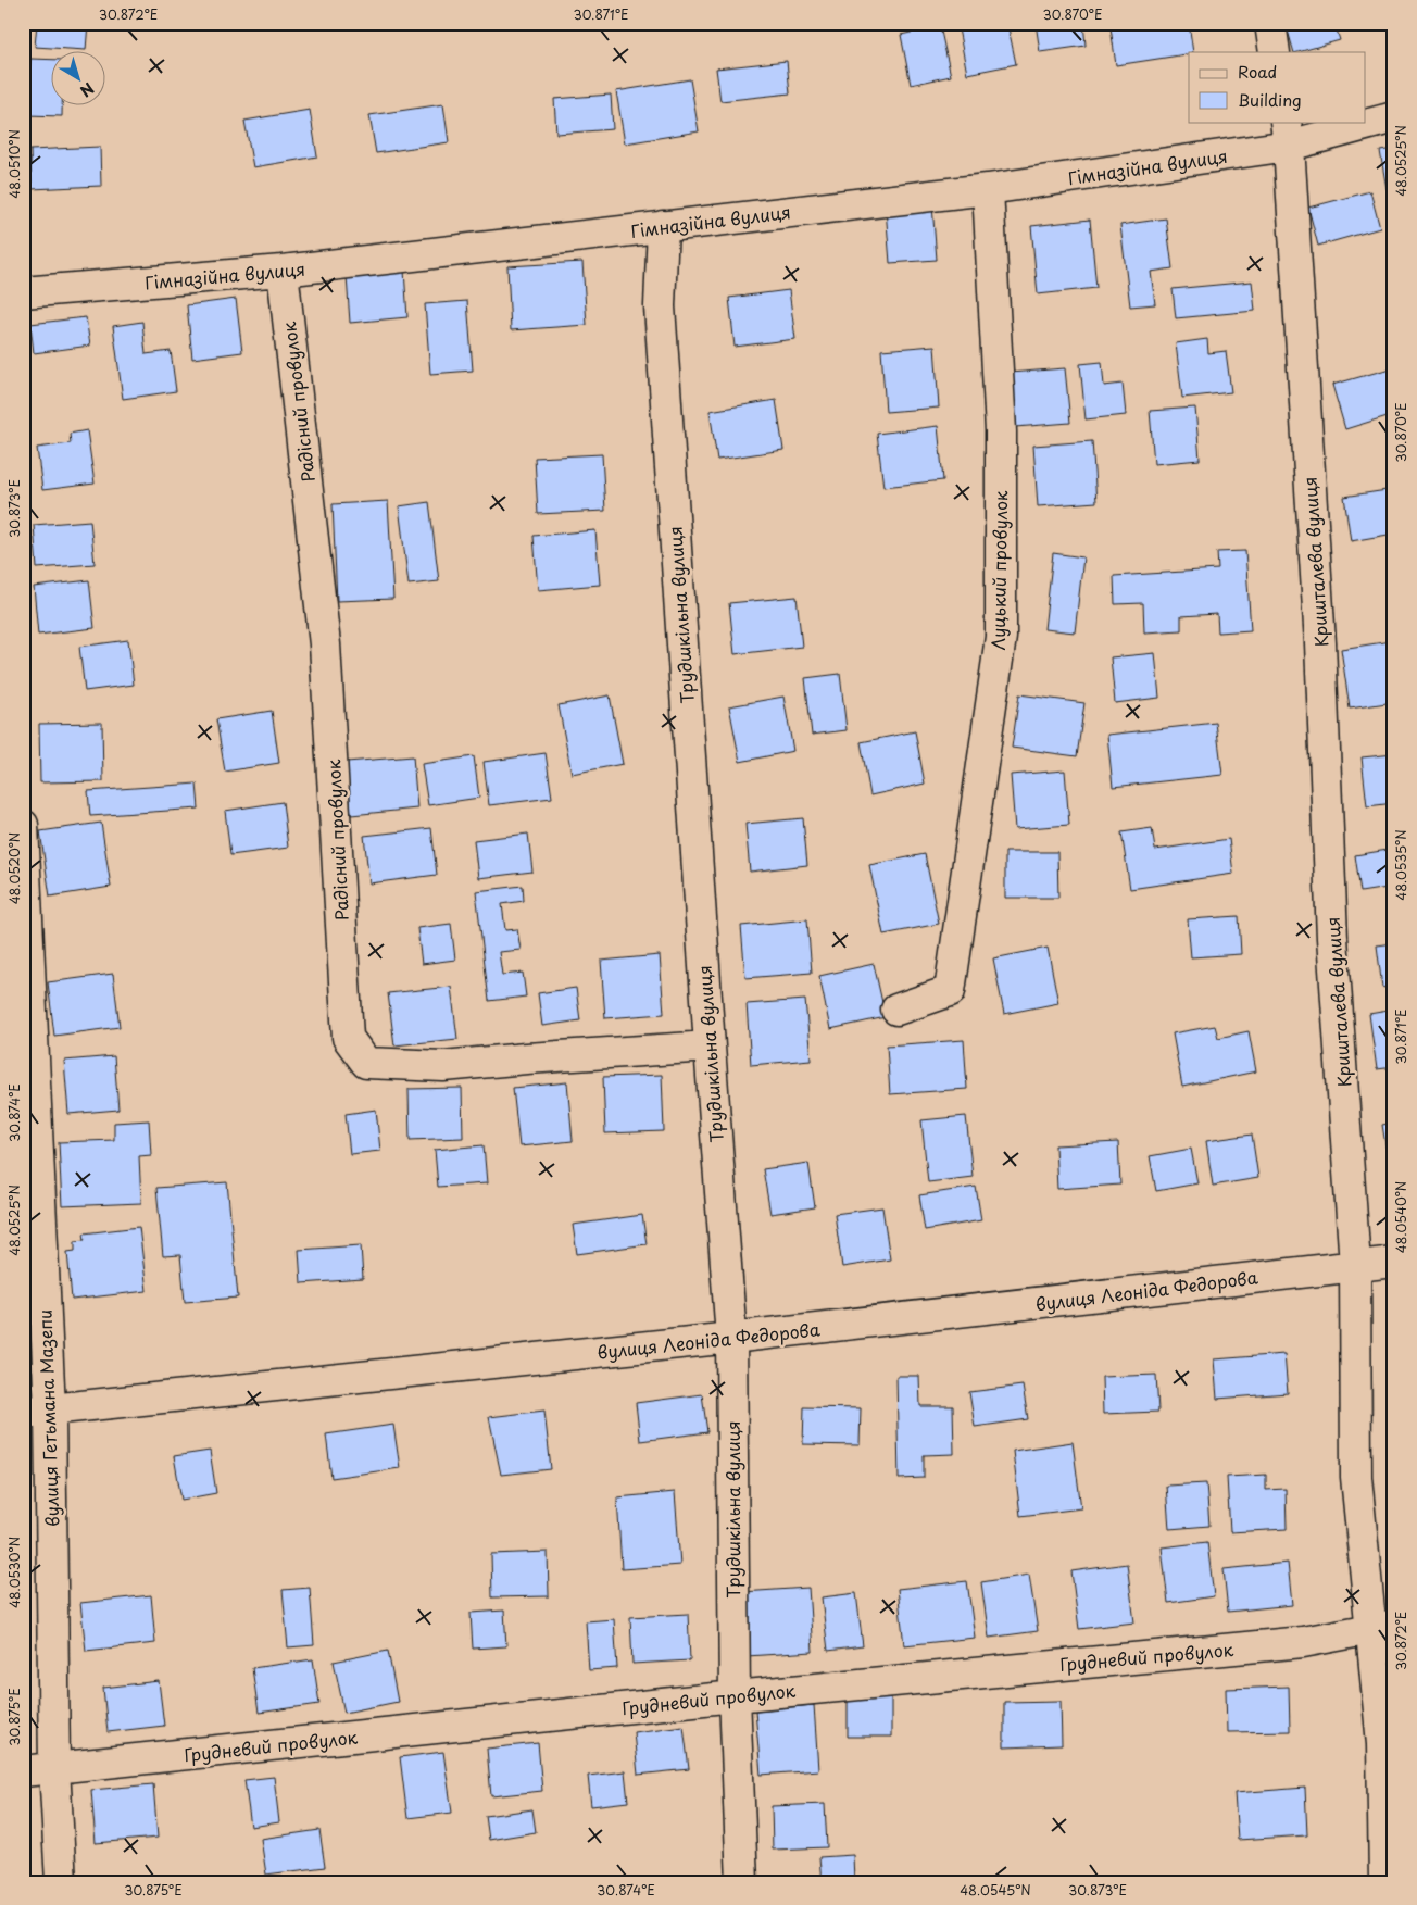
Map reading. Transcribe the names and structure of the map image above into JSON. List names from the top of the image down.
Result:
{
  "streets": {
    "street": [
      "Гімназійна вулиця",
      "Радісний провулок",
      "Кришталева вулиця",
      "Луцький провулок",
      "Трудшкільна вулиця",
      "вулиця Леоніда Федорова",
      "вулиця Гетьмана Мазепи",
      "Грудневий провулок"
    ]
  },
  "crossings": [
    ["Гімназійна вулиця", "Радісний провулок"],
    ["Гімназійна вулиця", "Кришталева вулиця"],
    ["Гімназійна вулиця", "Луцький провулок"],
    ["Гімназійна вулиця", "Трудшкільна вулиця"],
    ["Радісний провулок", "Трудшкільна вулиця"],
    ["Кришталева вулиця", "вулиця Леоніда Федорова"],
    ["Кришталева вулиця", "Грудневий провулок"],
    ["Трудшкільна вулиця", "вулиця Леоніда Федорова"],
    ["Трудшкільна вулиця", "Грудневий провулок"],
    ["вулиця Леоніда Федорова", "вулиця Гетьмана Мазепи"],
    ["вулиця Гетьмана Мазепи", "Грудневий провулок"]
  ],
  "legend": ["Road", "Building"],
  "north": "bottom right",
  "coordinates": [
    "30.872°E",
    "30.871°E",
    "30.870°E",
    "48.0525°N",
    "48.0510°N",
    "30.873°E",
    "48.0535°N",
    "48.0520°N",
    "30.874°E",
    "48.0540°N",
    "48.0530°N",
    "30.875°E",
    "48.0545°N"
  ]
}
